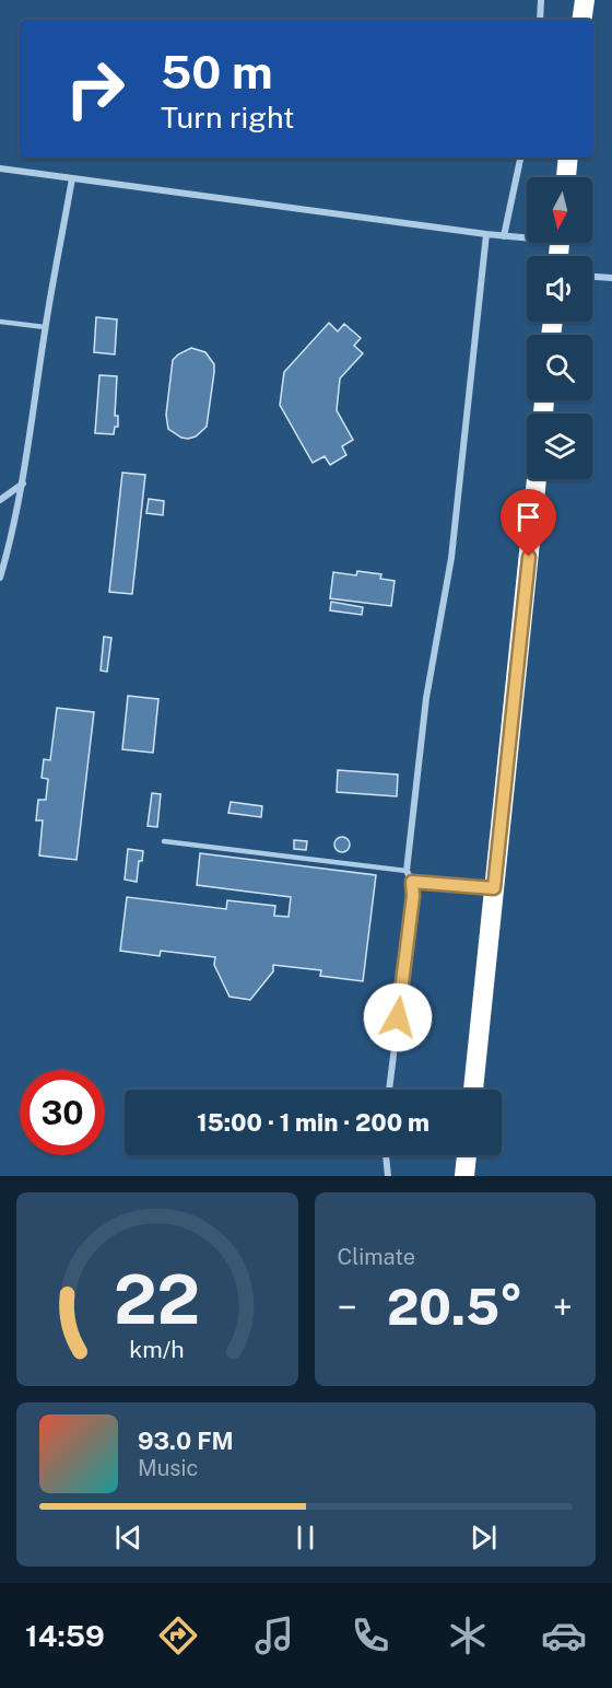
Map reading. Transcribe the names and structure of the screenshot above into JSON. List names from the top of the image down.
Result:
{
  "north": "bottom",
  "page": {
    "turn": ["50 m", "Turn right"],
    "limit": "30",
    "trip": "15:00 · 1 min · 200 m",
    "tile": "Climate",
    "heat": ["−", "20.5°", "+"],
    "song": ["93.0 FM", "Music"],
    "tabs": "14:59",
    "gauge": ["22", "km/h"]
  }
}
